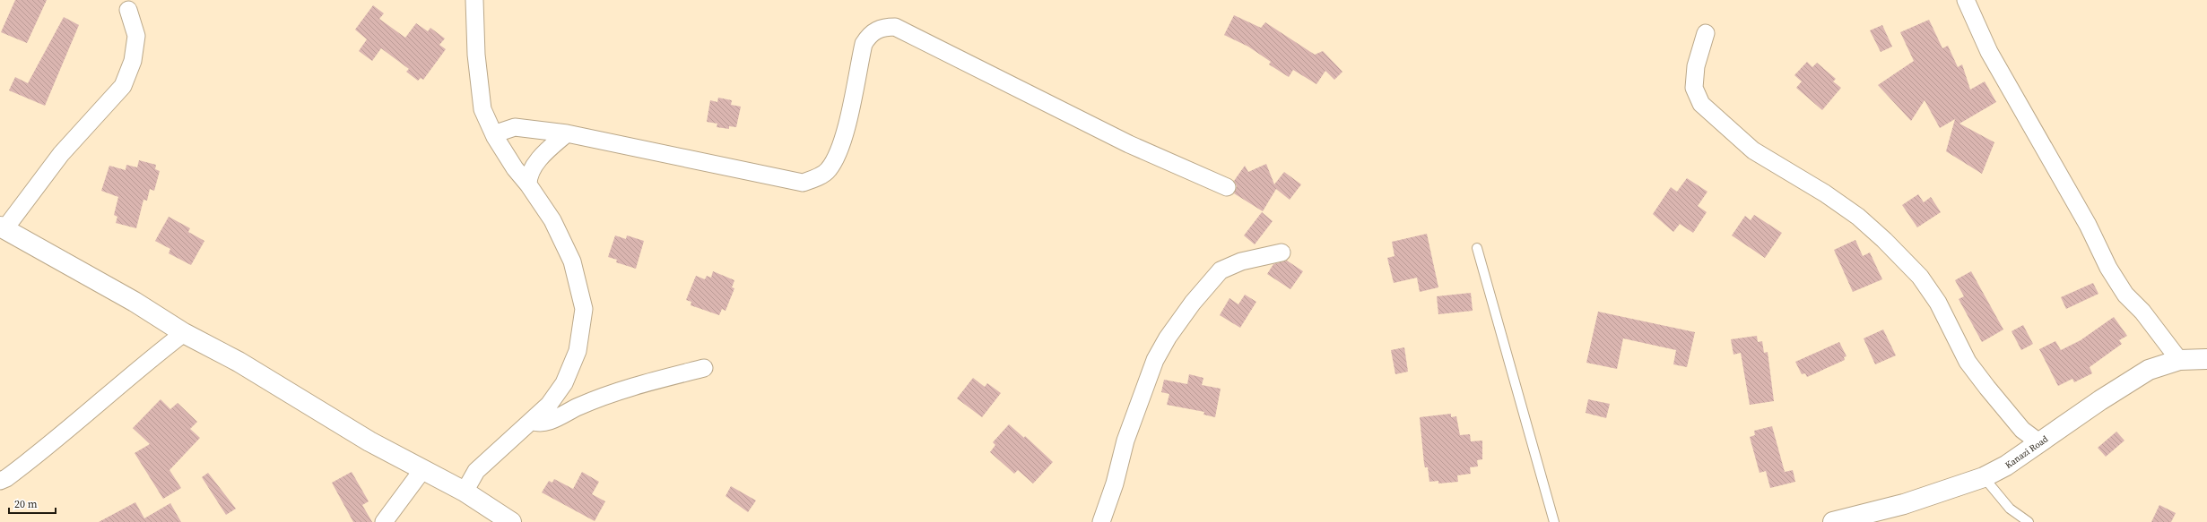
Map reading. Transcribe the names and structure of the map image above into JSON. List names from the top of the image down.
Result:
{
  "streets": {
    "street": ["Kanazi Road"]
  },
  "scale_bar": "20 m"
}
